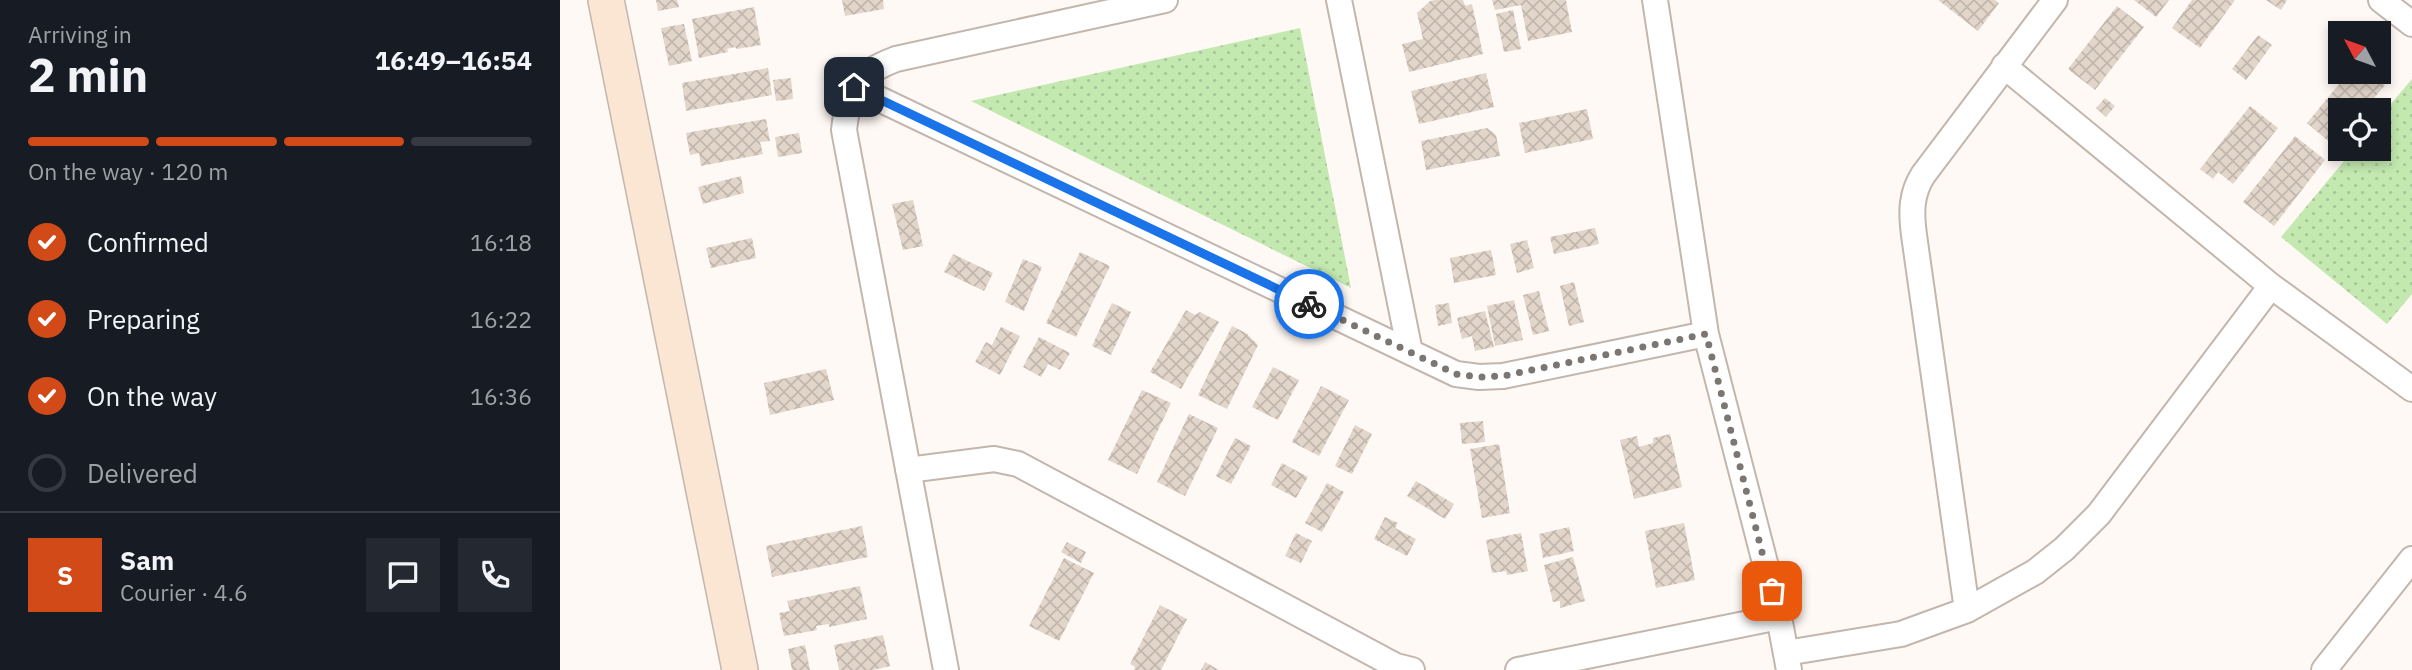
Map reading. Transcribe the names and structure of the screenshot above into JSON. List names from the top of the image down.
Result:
{
  "north": "top left",
  "page": {
    "heading": ["2 min", "Arriving in", "16:49–16:54"],
    "panel": ["Sam", "Courier · 4.6"],
    "bar": "On the way · 120 m",
    "list": [
      ["Confirmed", "16:18"],
      ["Preparing", "16:22"],
      ["On the way", "16:36"],
      "Delivered"
    ],
    "round": "S"
  }
}
